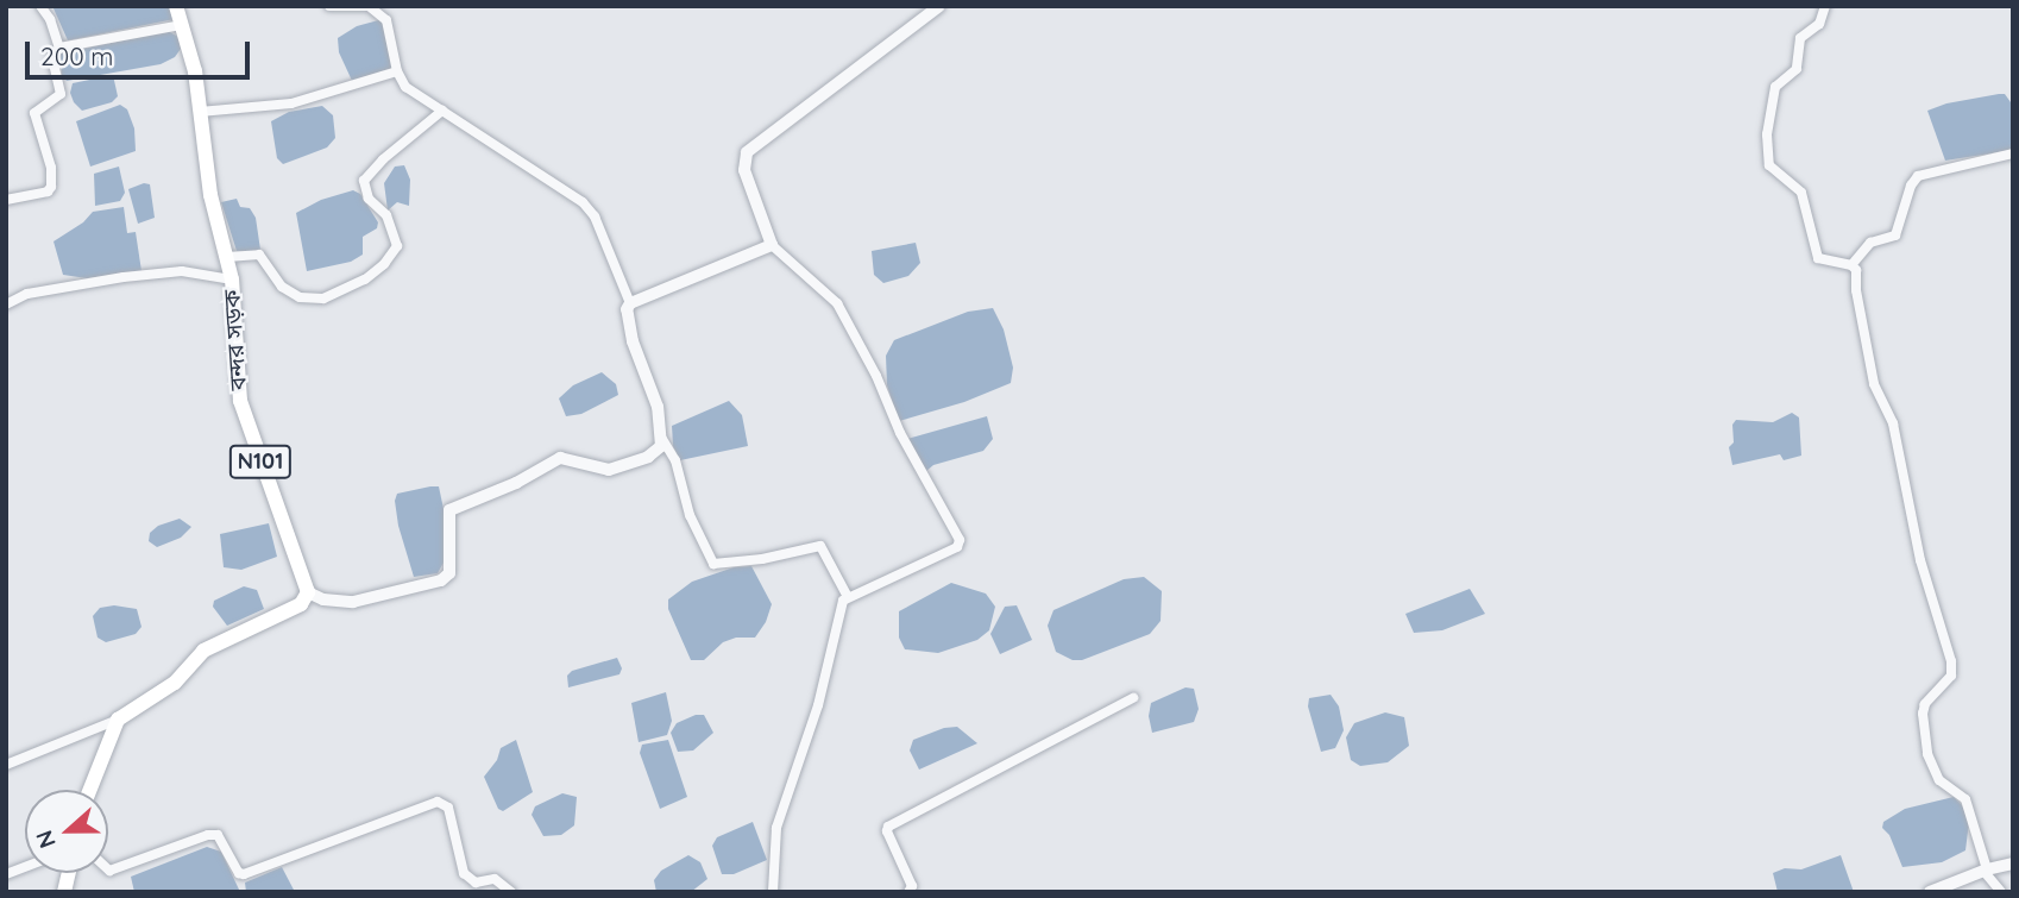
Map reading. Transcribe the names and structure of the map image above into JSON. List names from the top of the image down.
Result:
{
  "streets": {
    "highway": ["বন্দর সড়ক", "N101"]
  },
  "scale_bar": "200 m",
  "north": "left"
}
